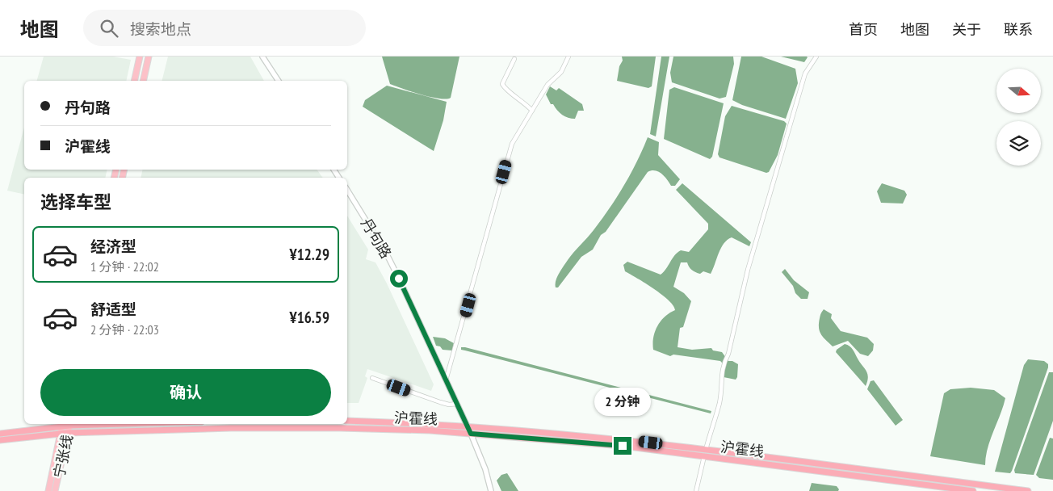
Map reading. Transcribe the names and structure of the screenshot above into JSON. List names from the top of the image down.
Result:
{
  "streets": {
    "highway": ["沪霍线"],
    "main road": ["宁张线"],
    "street": ["丹句路"]
  },
  "crossings": [
    ["丹句路", "沪霍线"],
    ["沪霍线", "宁张线"]
  ],
  "north": "right",
  "page": {
    "header": "地图",
    "search": "搜索地点",
    "nav": [
      "首页",
      "地图",
      "关于",
      "联系"
    ],
    "banner": ["丹句路", "沪霍线"],
    "heading": "选择车型",
    "list": [
      {
        "name": "经济型",
        "note": "1 分钟 · 22:02",
        "value": "¥12.29"
      },
      {
        "name": "舒适型",
        "note": "2 分钟 · 22:03",
        "value": "¥16.59"
      }
    ],
    "buttons": "确认",
    "bubble": "2 分钟"
  }
}
